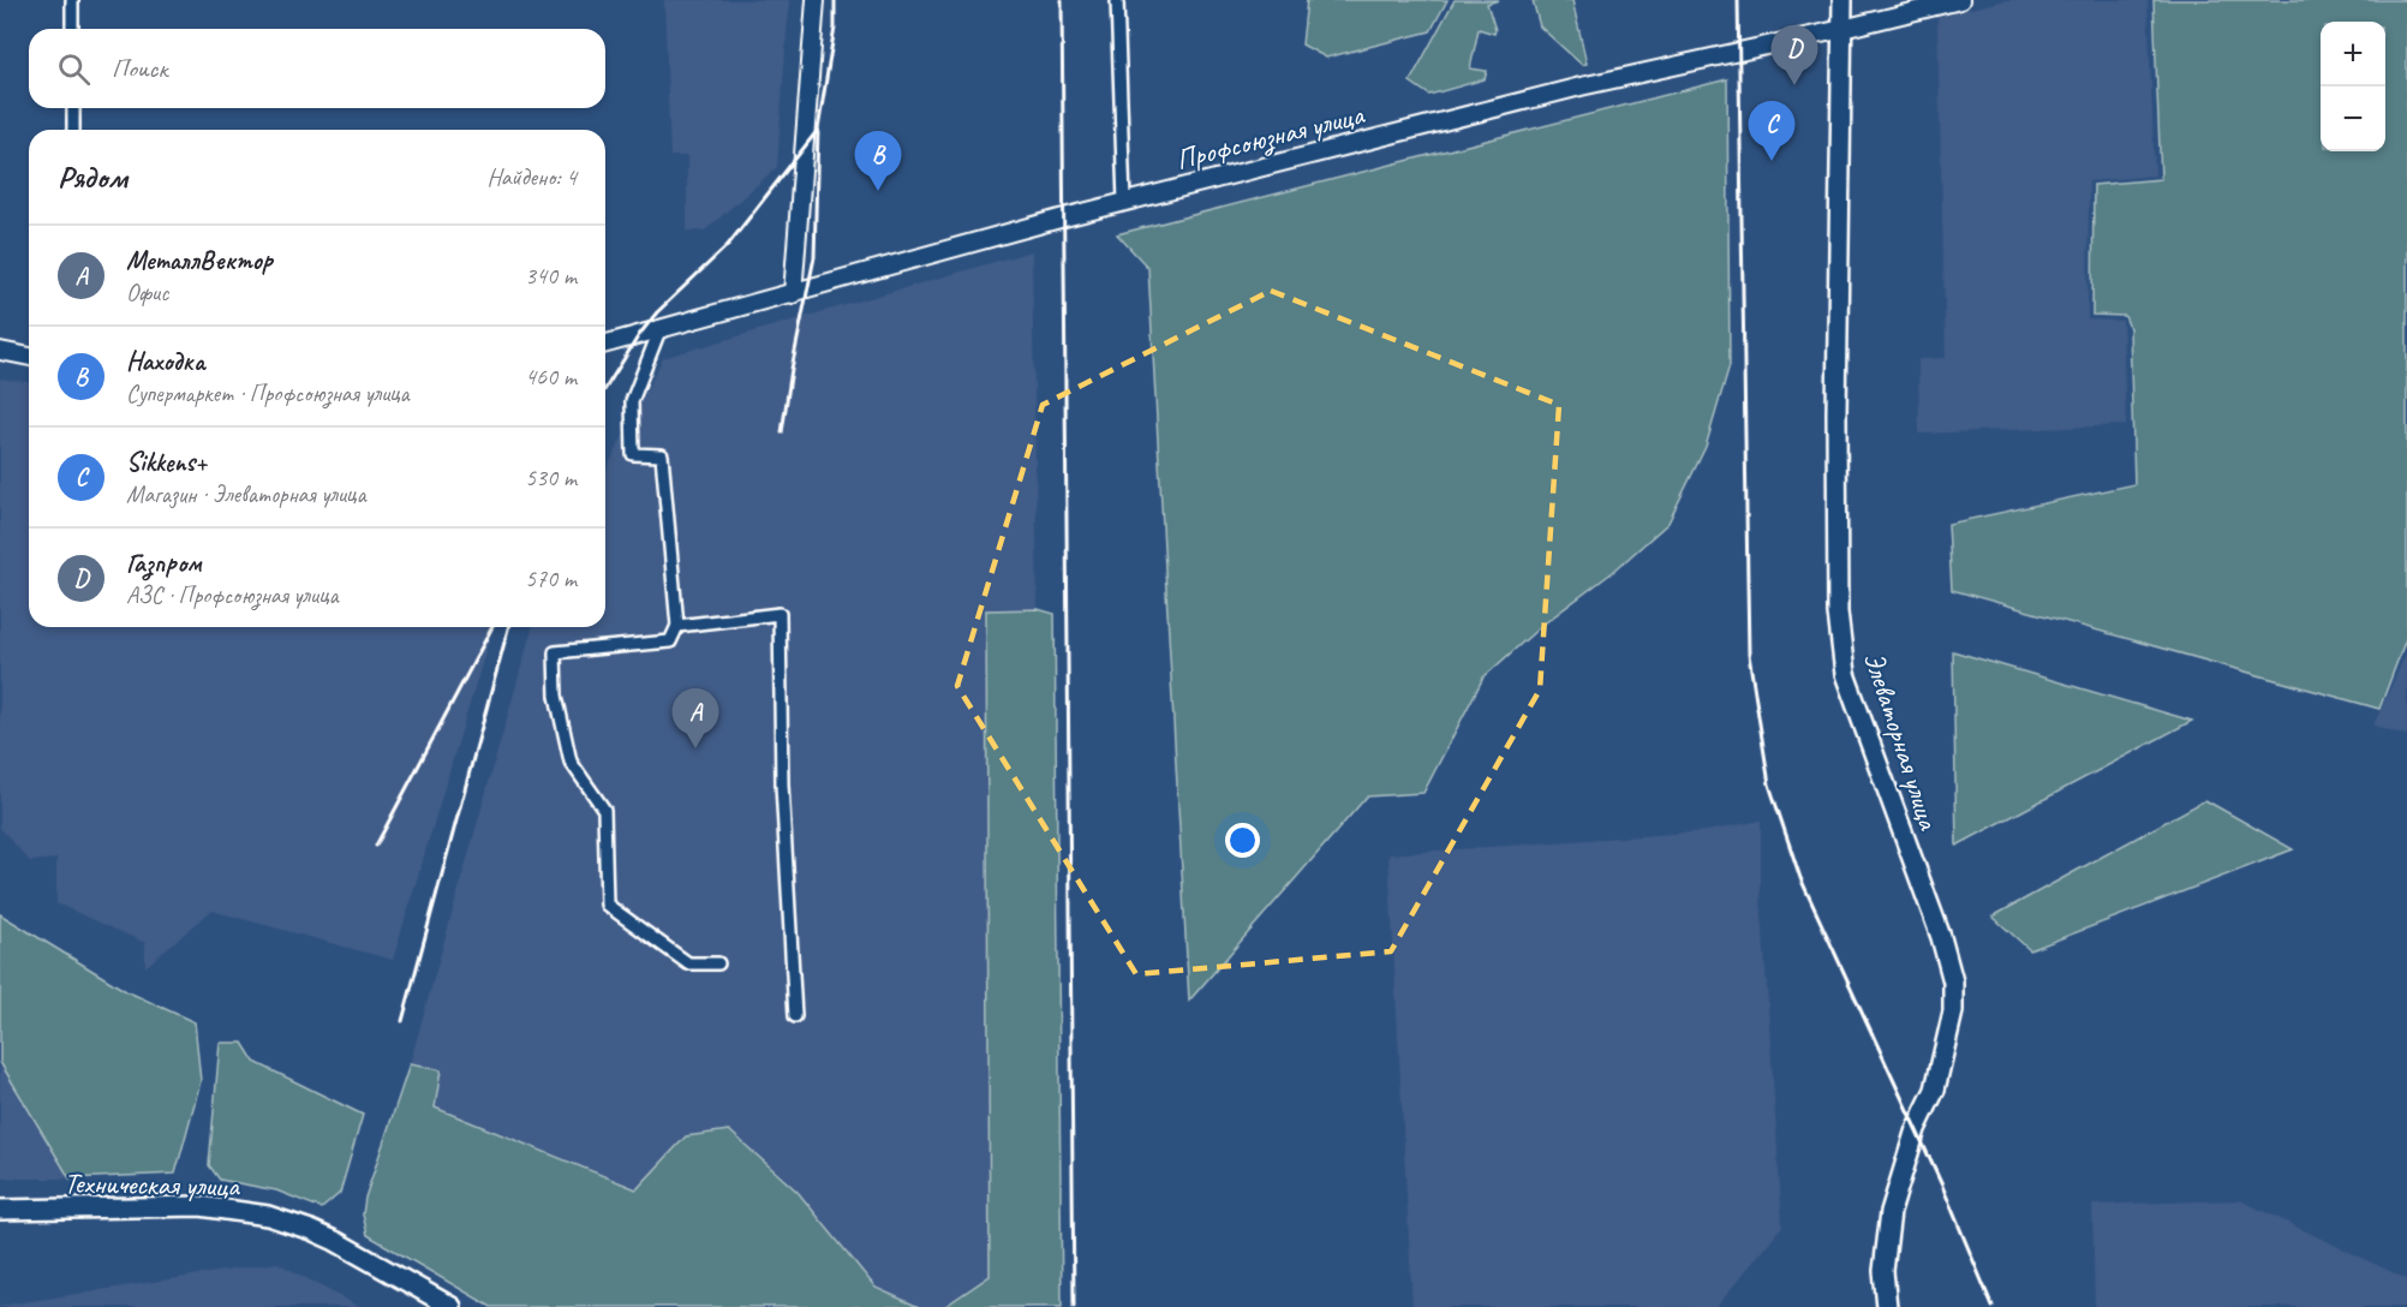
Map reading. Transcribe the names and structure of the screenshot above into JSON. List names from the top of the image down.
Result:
{
  "streets": {
    "main road": ["Профсоюзная улица", "Элеваторная улица", "Техническая улица"]
  },
  "crossings": [
    ["Профсоюзная улица", "Элеваторная улица"]
  ],
  "page": {
    "map_buttons": ["+", "−"],
    "pins": [
      "D",
      "C",
      "B",
      "A"
    ],
    "search": "Поиск",
    "heading": ["Рядом", "Найдено: 4"],
    "list": [
      {
        "mark": "A",
        "name": "МеталлВектор",
        "note": "Офис",
        "value": "340 m"
      },
      {
        "mark": "B",
        "name": "Находка",
        "note": "Супермаркет · Профсоюзная улица",
        "value": "460 m"
      },
      {
        "mark": "C",
        "name": "Sikkens+",
        "note": "Магазин · Элеваторная улица",
        "value": "530 m"
      },
      {
        "mark": "D",
        "name": "Газпром",
        "note": "АЗС · Профсоюзная улица",
        "value": "570 m"
      }
    ]
  }
}
